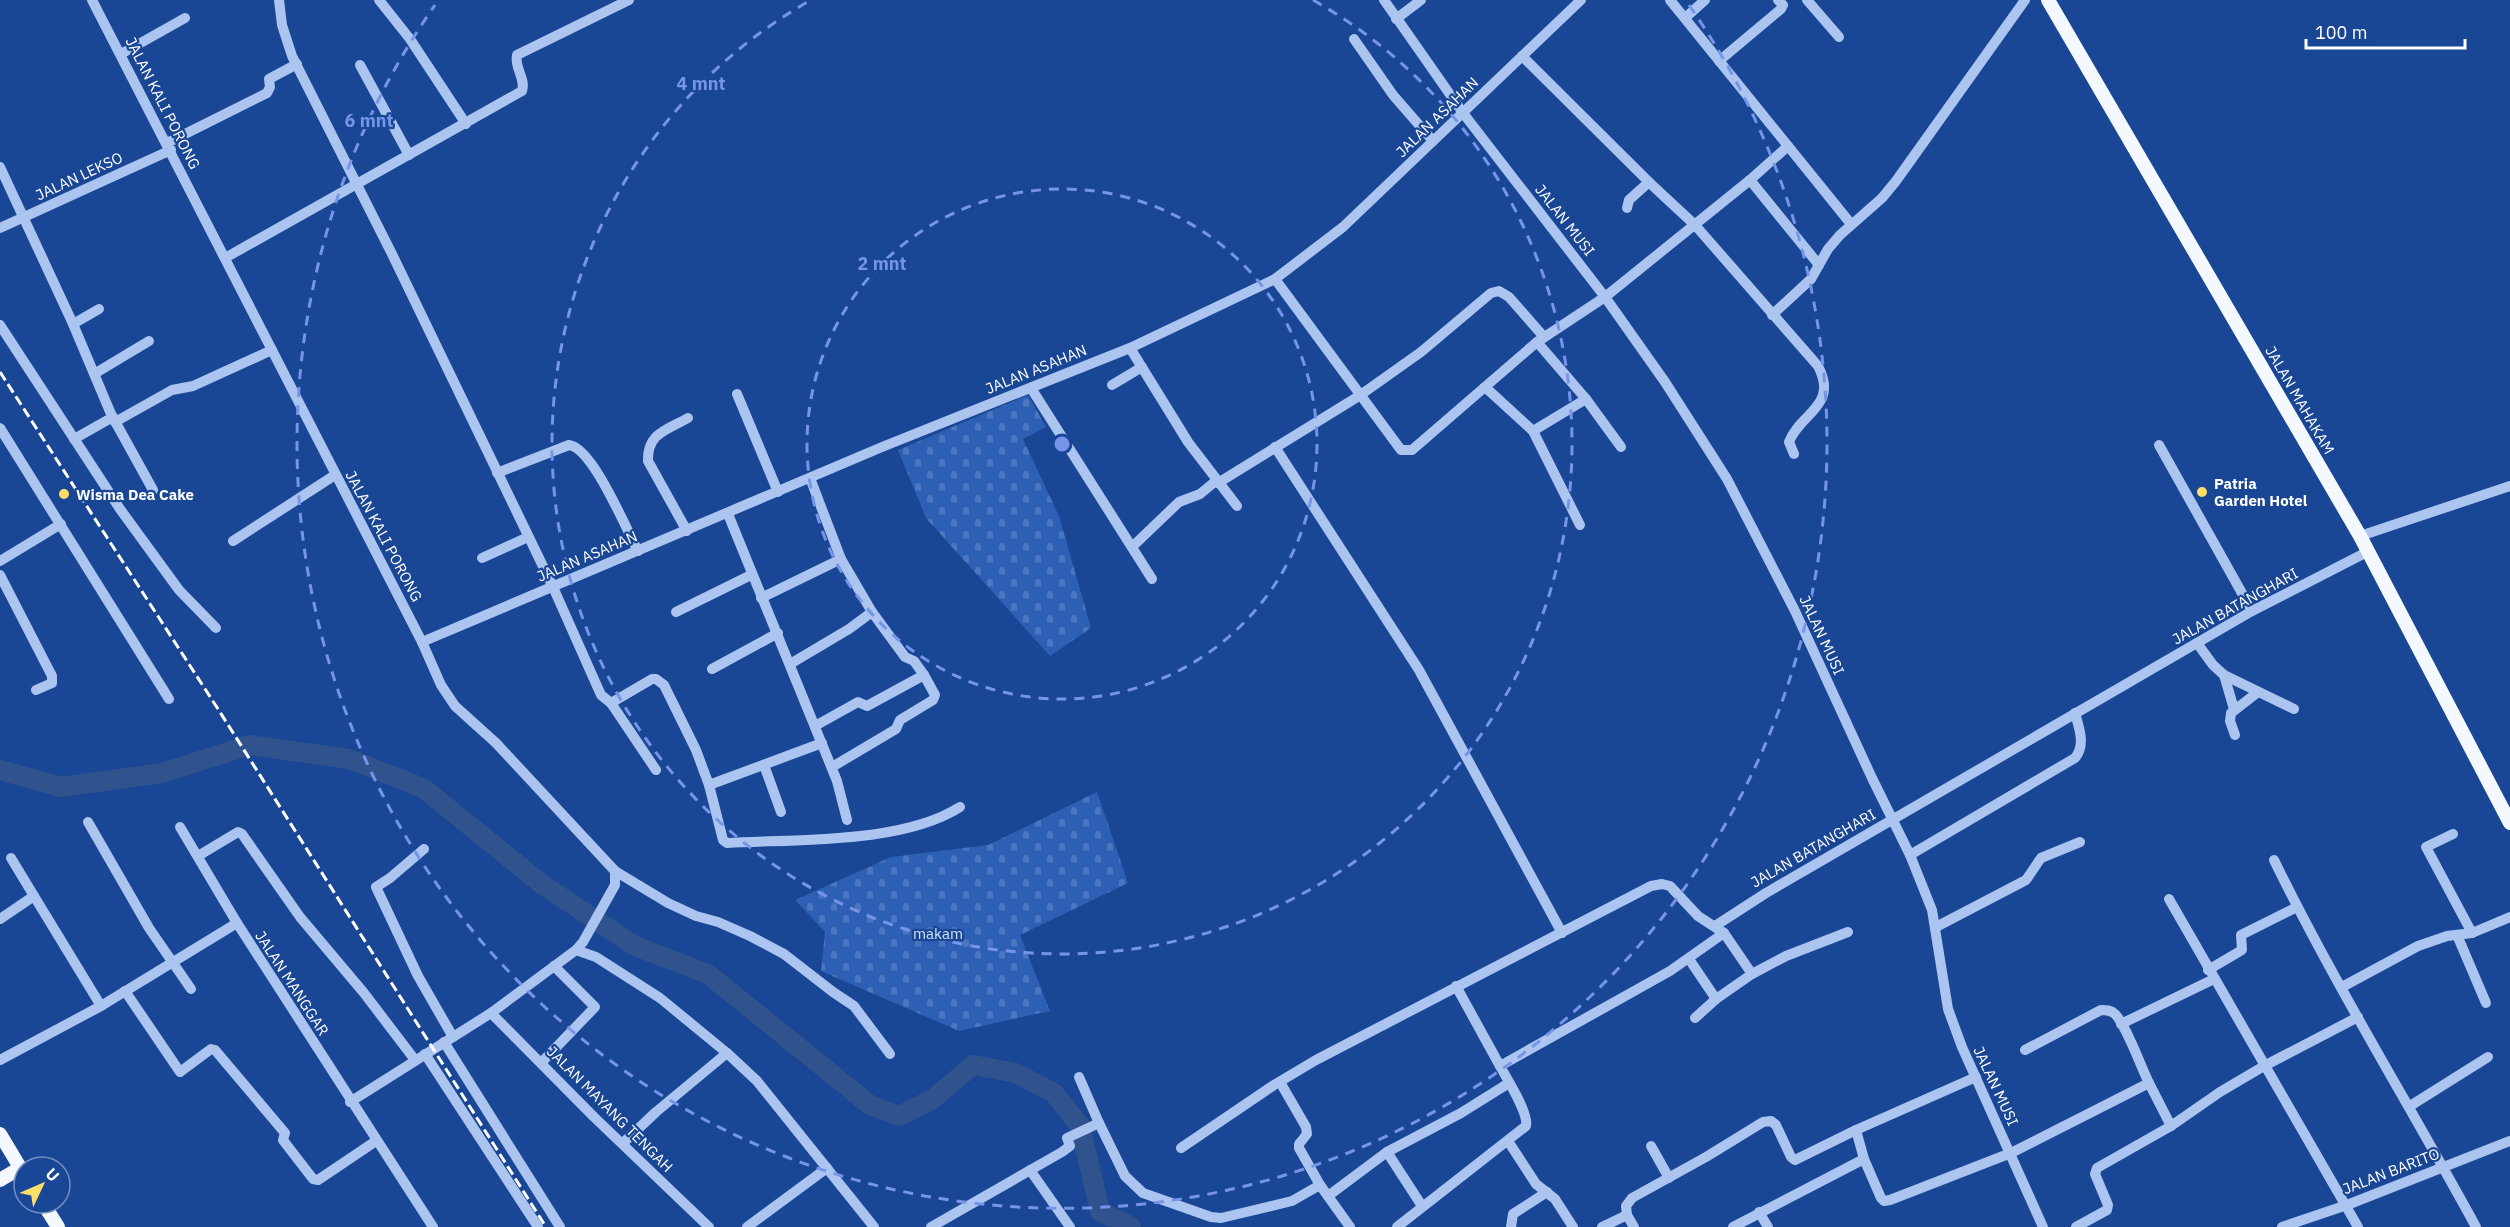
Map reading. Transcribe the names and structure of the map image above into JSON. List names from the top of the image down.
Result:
{
  "streets": {
    "main road": ["JALAN MAHAKAM"],
    "street": [
      "JALAN KALI PORONG",
      "JALAN ASAHAN",
      "JALAN LEKSO",
      "JALAN MUSI",
      "JALAN BATANGHARI",
      "JALAN MANGGAR",
      "JALAN MAYANG TENGAH",
      "JALAN BARITO"
    ]
  },
  "crossings": [
    ["JALAN KALI PORONG", "JALAN ASAHAN"],
    ["JALAN KALI PORONG", "JALAN LEKSO"],
    ["JALAN ASAHAN", "JALAN MUSI"],
    ["JALAN MUSI", "JALAN BATANGHARI"],
    ["JALAN MAHAKAM", "JALAN BATANGHARI"]
  ],
  "parks": ["makam"],
  "places": ["Patria Garden Hotel", "Wisma Dea Cake"],
  "scale_bar": "100 m",
  "north": "top right",
  "rings": ["4 mnt", "6 mnt", "2 mnt"]
}
